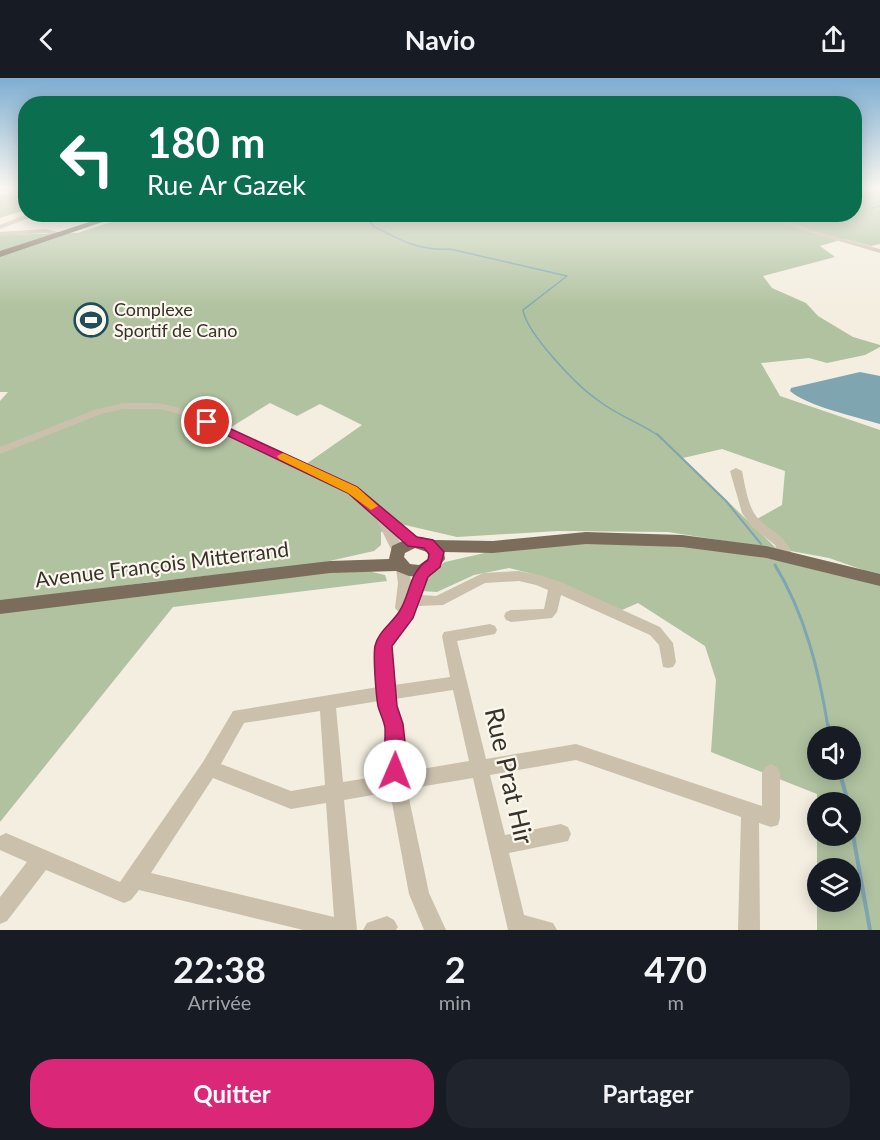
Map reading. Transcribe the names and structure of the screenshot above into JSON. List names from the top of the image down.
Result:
{
  "streets": {
    "main road": ["Avenue François Mitterrand"],
    "street": ["Rue Prat Hir"]
  },
  "places": {
    "sports": ["Complexe Sportif de Cano"]
  },
  "page": {
    "header": "Navio",
    "turn": ["180 m", "Rue Ar Gazek"],
    "eta": [
      "22:38",
      "Arrivée",
      "2",
      "min",
      "470",
      "m"
    ],
    "buttons": ["Quitter", "Partager"]
  }
}
